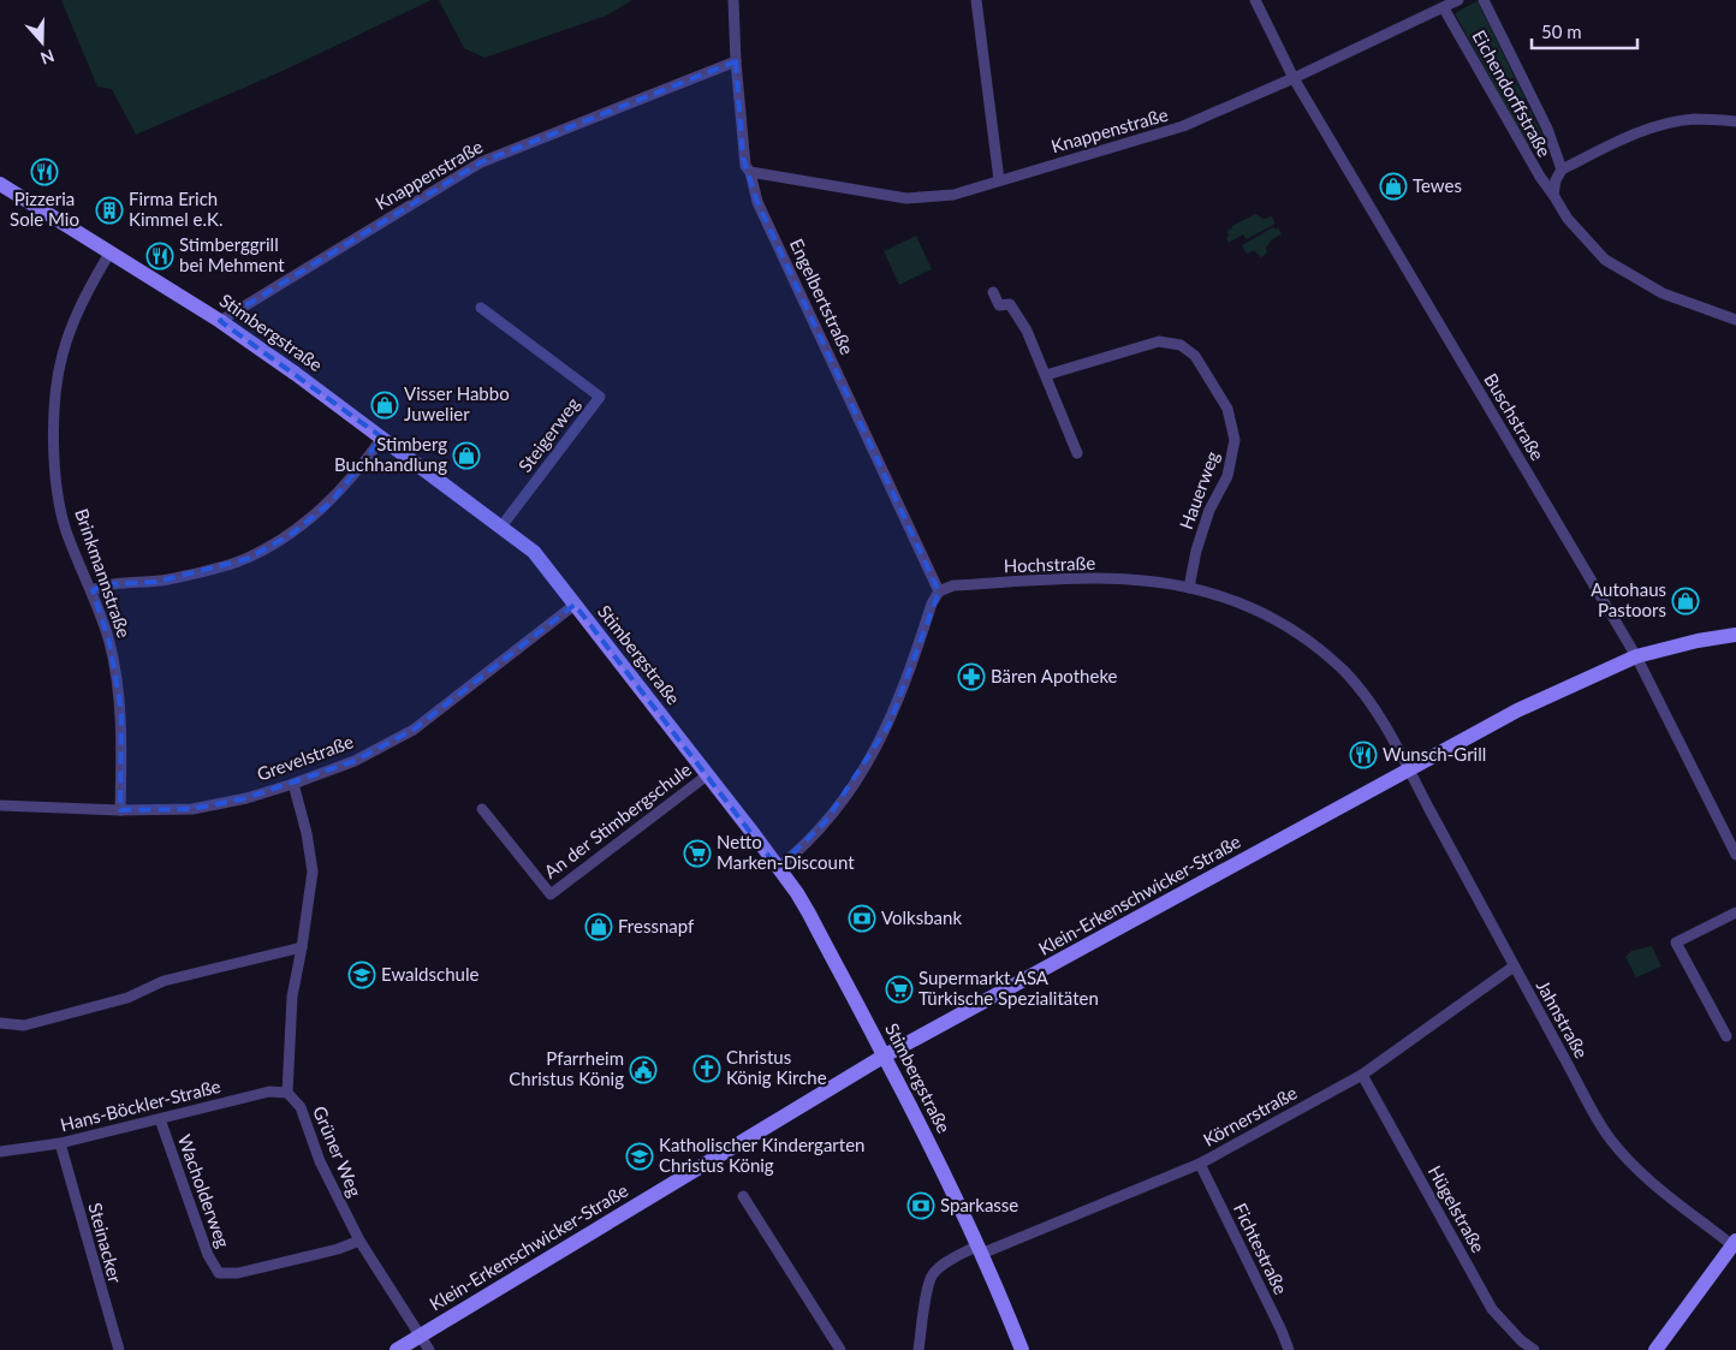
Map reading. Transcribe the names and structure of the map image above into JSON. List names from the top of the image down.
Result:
{
  "streets": {
    "street": [
      "Eichendorffstraße",
      "Knappenstraße",
      "Engelbertstraße",
      "Stimbergstraße",
      "Buschstraße",
      "Steigerweg",
      "Hauerweg",
      "Hochstraße",
      "Brinkmannstraße",
      "Grevelstraße",
      "An der Stimbergschule",
      "Klein-Erkenschwicker-Straße",
      "Jahnstraße",
      "Hans-Böckler-Straße",
      "Körnerstraße",
      "Grüner Weg",
      "Wacholderweg",
      "Hügelstraße",
      "Steinacker",
      "Fichtestraße"
    ]
  },
  "crossings": [
    ["Eichendorffstraße", "Knappenstraße"],
    ["Knappenstraße", "Engelbertstraße"],
    ["Knappenstraße", "Stimbergstraße"],
    ["Knappenstraße", "Buschstraße"],
    ["Engelbertstraße", "Hochstraße"],
    ["Stimbergstraße", "Steigerweg"],
    ["Stimbergstraße", "Brinkmannstraße"],
    ["Stimbergstraße", "Grevelstraße"],
    ["Stimbergstraße", "An der Stimbergschule"],
    ["Stimbergstraße", "Klein-Erkenschwicker-Straße"],
    ["Stimbergstraße", "Körnerstraße"],
    ["Buschstraße", "Klein-Erkenschwicker-Straße"],
    ["Hauerweg", "Hochstraße"],
    ["Hochstraße", "Klein-Erkenschwicker-Straße"],
    ["Hochstraße", "Jahnstraße"],
    ["Brinkmannstraße", "Grevelstraße"],
    ["Grevelstraße", "Grüner Weg"],
    ["Klein-Erkenschwicker-Straße", "Jahnstraße"],
    ["Klein-Erkenschwicker-Straße", "Grüner Weg"],
    ["Jahnstraße", "Körnerstraße"],
    ["Hans-Böckler-Straße", "Grüner Weg"],
    ["Hans-Böckler-Straße", "Wacholderweg"],
    ["Hans-Böckler-Straße", "Steinacker"],
    ["Körnerstraße", "Hügelstraße"],
    ["Körnerstraße", "Fichtestraße"],
    ["Grüner Weg", "Wacholderweg"]
  ],
  "places": {
    "restaurant": ["Pizzeria Sole Mio", "Stimberggrill bei Mehment", "Wunsch-Grill"],
    "shop": [
      "Tewes",
      "Visser Habbo Juwelier",
      "Stimberg Buchhandlung",
      "Autohaus Pastoors",
      "Fressnapf"
    ],
    "building": ["Firma Erich Kimmel e.K."],
    "pharmacy": ["Bären Apotheke"],
    "supermarket": ["Netto Marken-Discount", "Supermarkt ASA Türkische Spezialitäten"],
    "bank": ["Volksbank", "Sparkasse"],
    "school or university": ["Ewaldschule", "Katholischer Kindergarten Christus König"],
    "church": ["Christus König Kirche"],
    "public building": ["Pfarrheim Christus König"]
  },
  "scale_bar": "50 m",
  "north": "bottom"
}
